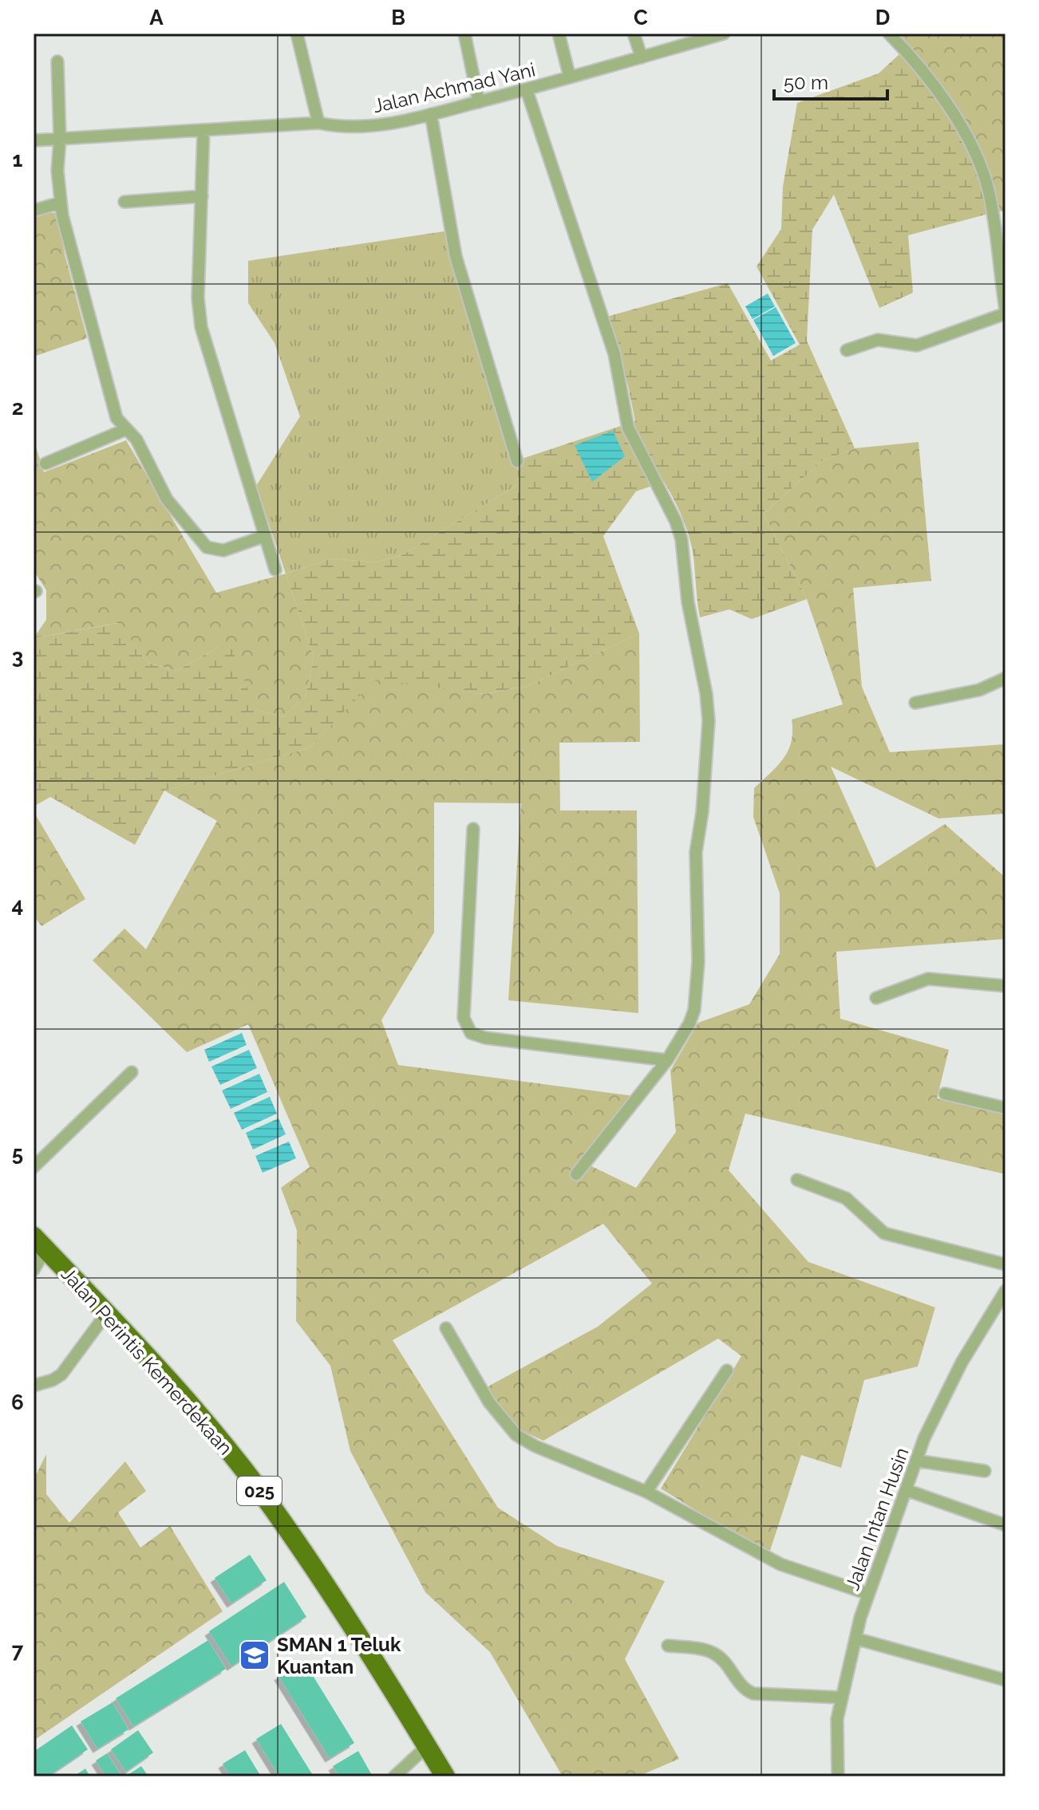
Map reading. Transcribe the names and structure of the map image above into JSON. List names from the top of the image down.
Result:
{
  "streets": {
    "highway": ["Jalan Perintis Kemerdekaan", "025"],
    "street": ["Jalan Achmad Yani", "Jalan Intan Husin"]
  },
  "places": {
    "school or university": ["SMAN 1 Teluk Kuantan"]
  },
  "scale_bar": "50 m",
  "grid": {
    "columns": [
      "A",
      "B",
      "C",
      "D"
    ],
    "rows": [
      "1",
      "2",
      "3",
      "4",
      "5",
      "6",
      "7"
    ]
  }
}
